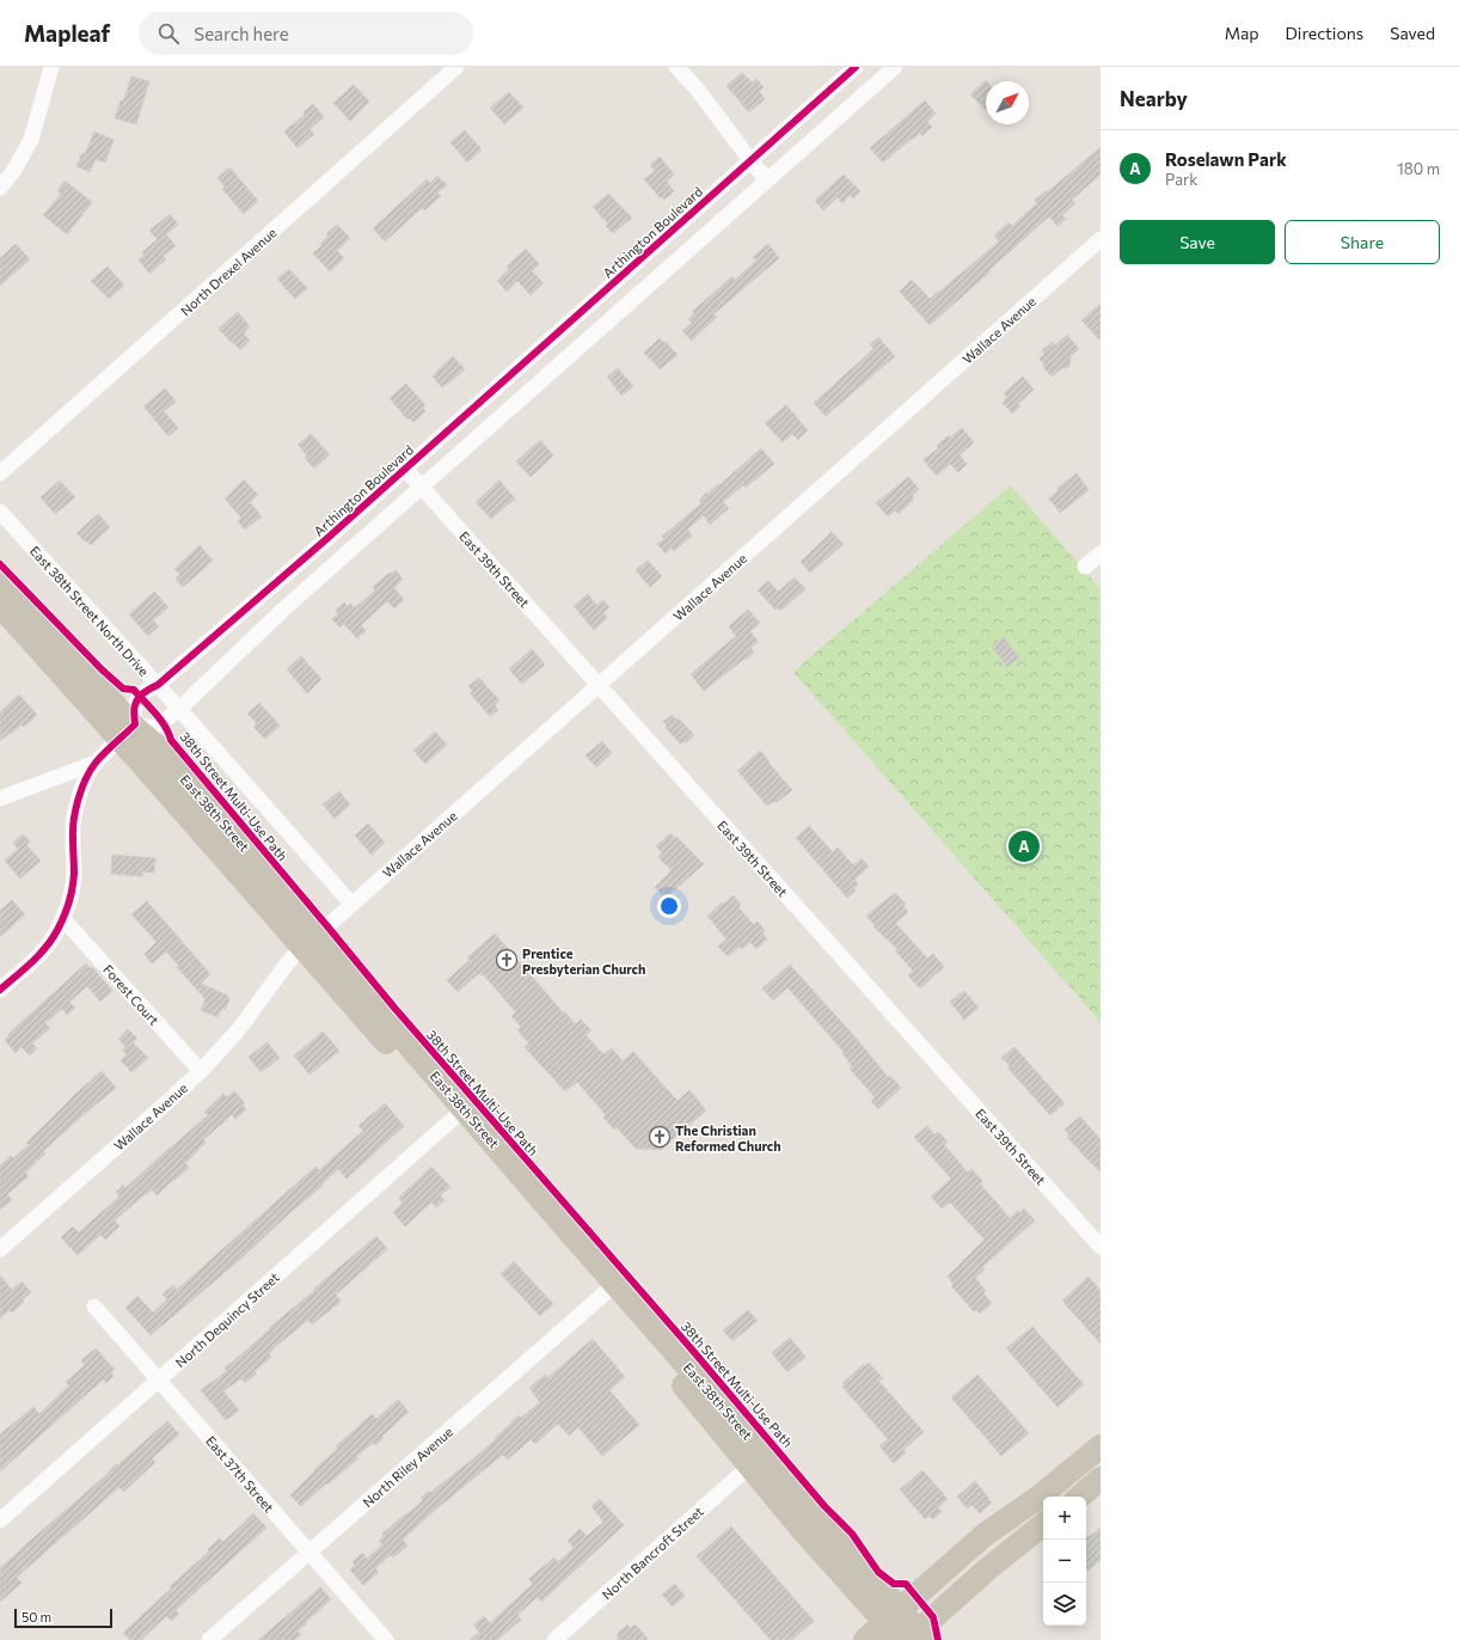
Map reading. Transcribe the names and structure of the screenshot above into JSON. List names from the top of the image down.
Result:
{
  "streets": {
    "main road": ["East 38th Street"],
    "street": [
      "Arthington Boulevard",
      "North Drexel Avenue",
      "Wallace Avenue",
      "East 39th Street",
      "East 38th Street North Drive",
      "Forest Court",
      "North Dequincy Street",
      "North Riley Avenue",
      "East 37th Street",
      "North Bancroft Street"
    ],
    "cycle path": ["38th Street Multi-Use Path"]
  },
  "crossings": [
    ["Arthington Boulevard", "East 39th Street"],
    ["Arthington Boulevard", "East 38th Street North Drive"],
    ["Arthington Boulevard", "East 38th Street"],
    ["Wallace Avenue", "East 39th Street"],
    ["Wallace Avenue", "East 38th Street North Drive"],
    ["Wallace Avenue", "East 38th Street"],
    ["Wallace Avenue", "Forest Court"],
    ["East 38th Street", "North Dequincy Street"],
    ["East 38th Street", "North Riley Avenue"],
    ["East 38th Street", "North Bancroft Street"],
    ["North Dequincy Street", "East 37th Street"],
    ["North Riley Avenue", "East 37th Street"]
  ],
  "places": {
    "church": ["Prentice Presbyterian Church", "The Christian Reformed Church"]
  },
  "scale_bar": "50 m",
  "north": "top right",
  "page": {
    "header": "Mapleaf",
    "search": "Search here",
    "nav": ["Map", "Directions", "Saved"],
    "heading": "Nearby",
    "list": [
      {
        "mark": "A",
        "name": "Roselawn Park",
        "note": "Park",
        "value": "180 m"
      }
    ],
    "buttons": ["Save", "Share"],
    "pins": "A",
    "map_buttons": ["+", "−"],
    "scale": "50 m"
  }
}
